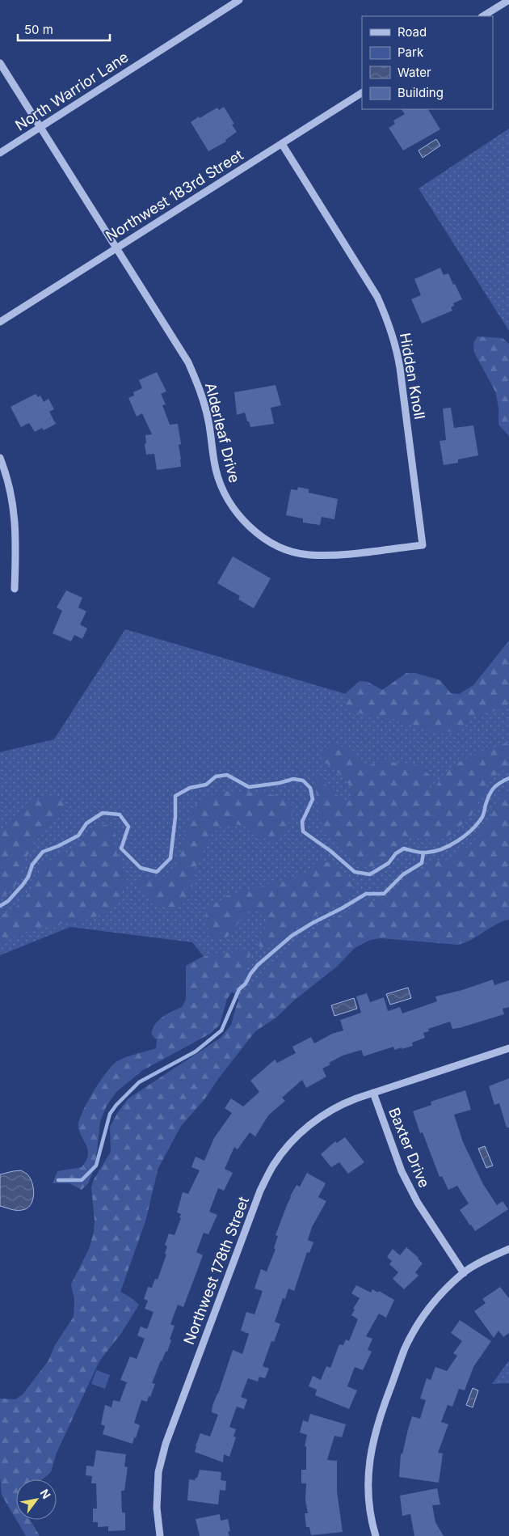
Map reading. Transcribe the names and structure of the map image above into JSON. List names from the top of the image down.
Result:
{
  "streets": {
    "street": [
      "North Warrior Lane",
      "Northwest 183rd Street",
      "Hidden Knoll",
      "Alderleaf Drive",
      "Baxter Drive",
      "Northwest 178th Street"
    ]
  },
  "crossings": [
    ["North Warrior Lane", "Alderleaf Drive"],
    ["Northwest 183rd Street", "Hidden Knoll"],
    ["Northwest 183rd Street", "Alderleaf Drive"],
    ["Hidden Knoll", "Alderleaf Drive"],
    ["Baxter Drive", "Northwest 178th Street"]
  ],
  "legend": [
    "Road",
    "Park",
    "Water",
    "Building"
  ],
  "scale_bar": "50 m",
  "north": "top right"
}
